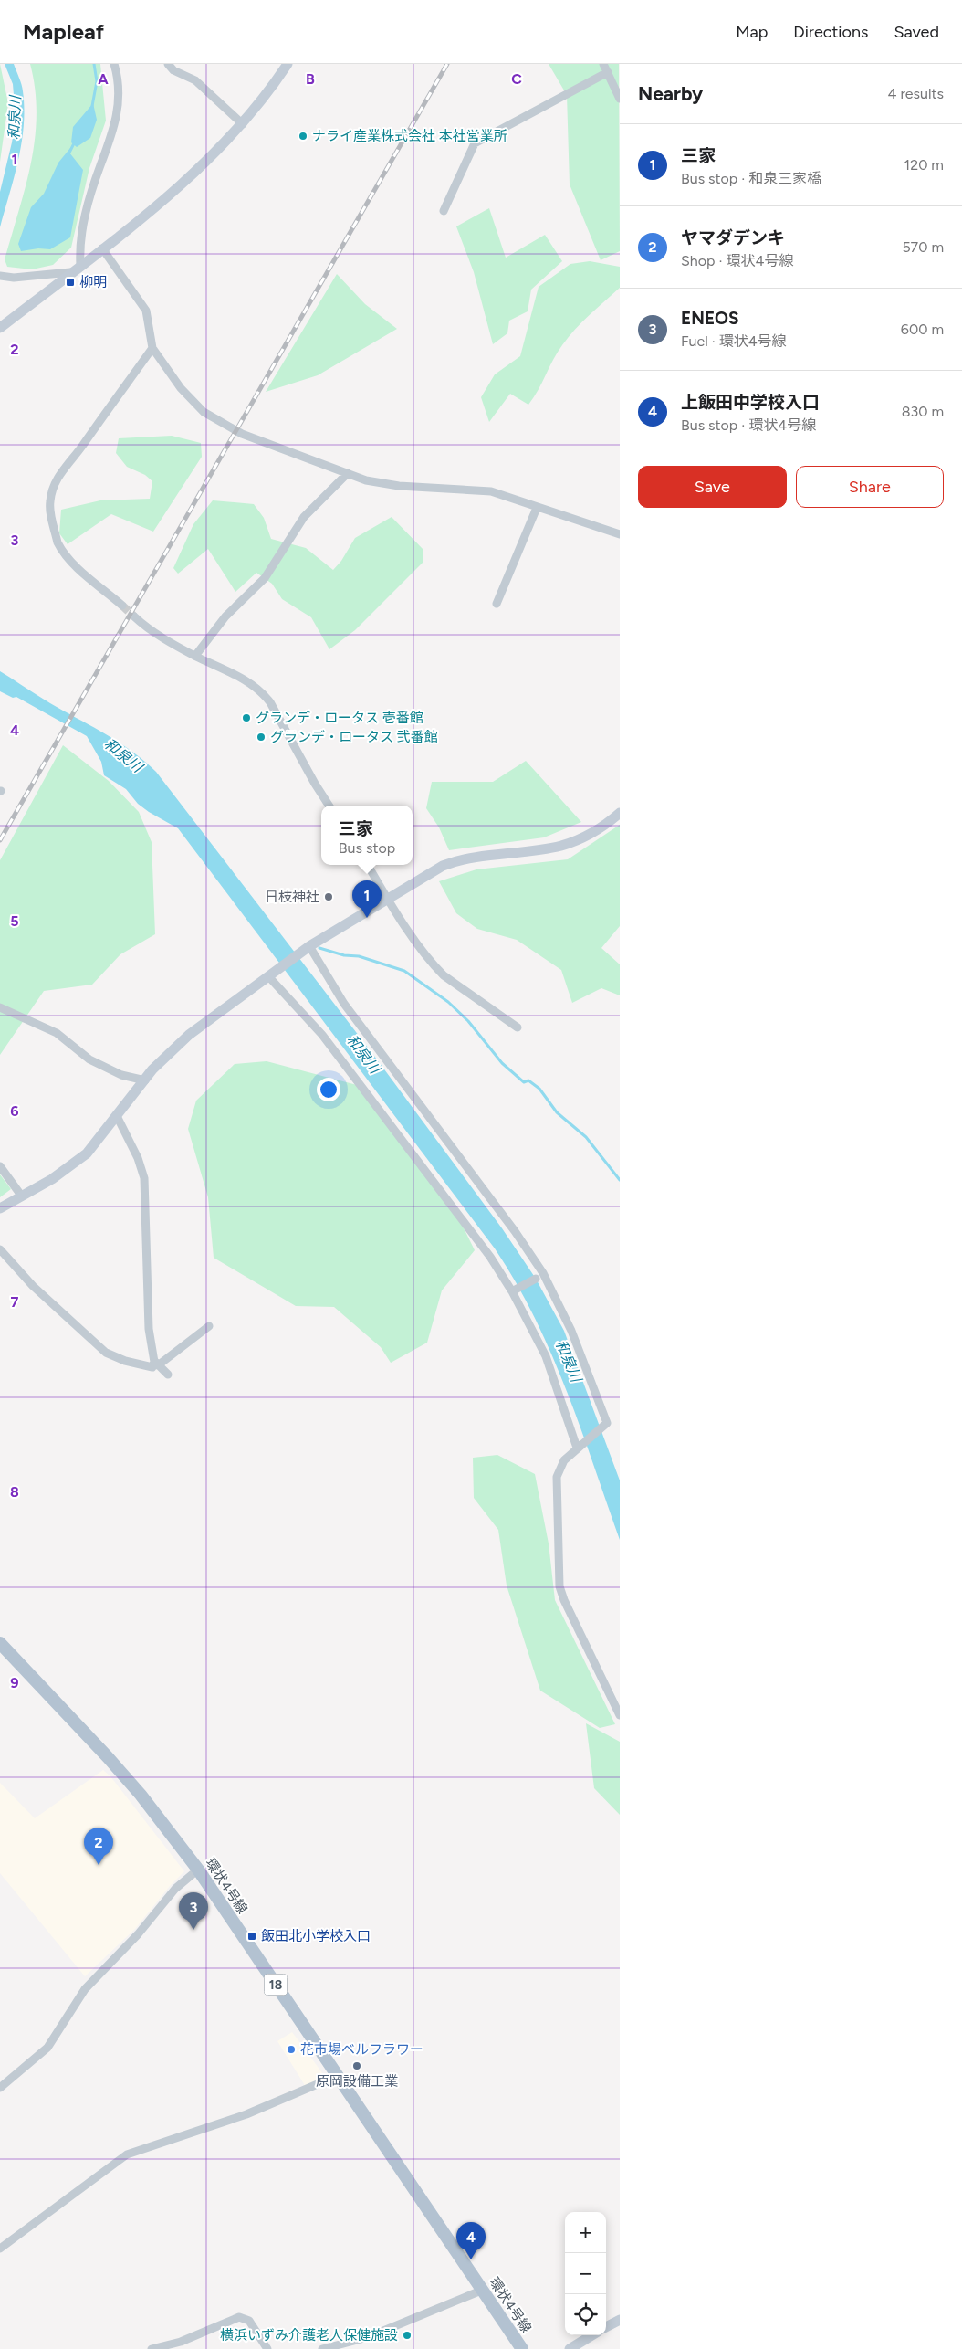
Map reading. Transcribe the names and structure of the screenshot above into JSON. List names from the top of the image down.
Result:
{
  "streets": {
    "main road": ["環状4号線", "18"]
  },
  "water": ["和泉川"],
  "places": {
    "other": [
      "ナライ産業株式会社 本社営業所",
      "グランデ・ロータス 壱番館",
      "グランデ・ロータス 弐番館",
      "日枝神社",
      "花市場ベルフラワー",
      "原岡設備工業",
      "横浜いずみ介護老人保健施設"
    ],
    "transit": ["柳明", "飯田北小学校入口"]
  },
  "page": {
    "header": "Mapleaf",
    "nav": ["Map", "Directions", "Saved"],
    "heading": ["Nearby", "4 results"],
    "list": [
      {
        "mark": "1",
        "name": "三家",
        "note": "Bus stop · 和泉三家橋",
        "value": "120 m"
      },
      {
        "mark": "2",
        "name": "ヤマダデンキ",
        "note": "Shop · 環状4号線",
        "value": "570 m"
      },
      {
        "mark": "3",
        "name": "ENEOS",
        "note": "Fuel · 環状4号線",
        "value": "600 m"
      },
      {
        "mark": "4",
        "name": "上飯田中学校入口",
        "note": "Bus stop · 環状4号線",
        "value": "830 m"
      }
    ],
    "buttons": ["Save", "Share"],
    "popup": ["三家", "Bus stop"],
    "pins": [
      "1",
      "2",
      "3",
      "4"
    ],
    "map_buttons": ["+", "−"]
  },
  "grid": {
    "columns": ["A", "B", "C"],
    "rows": [
      "1",
      "2",
      "3",
      "4",
      "5",
      "6",
      "7",
      "8",
      "9"
    ]
  }
}
